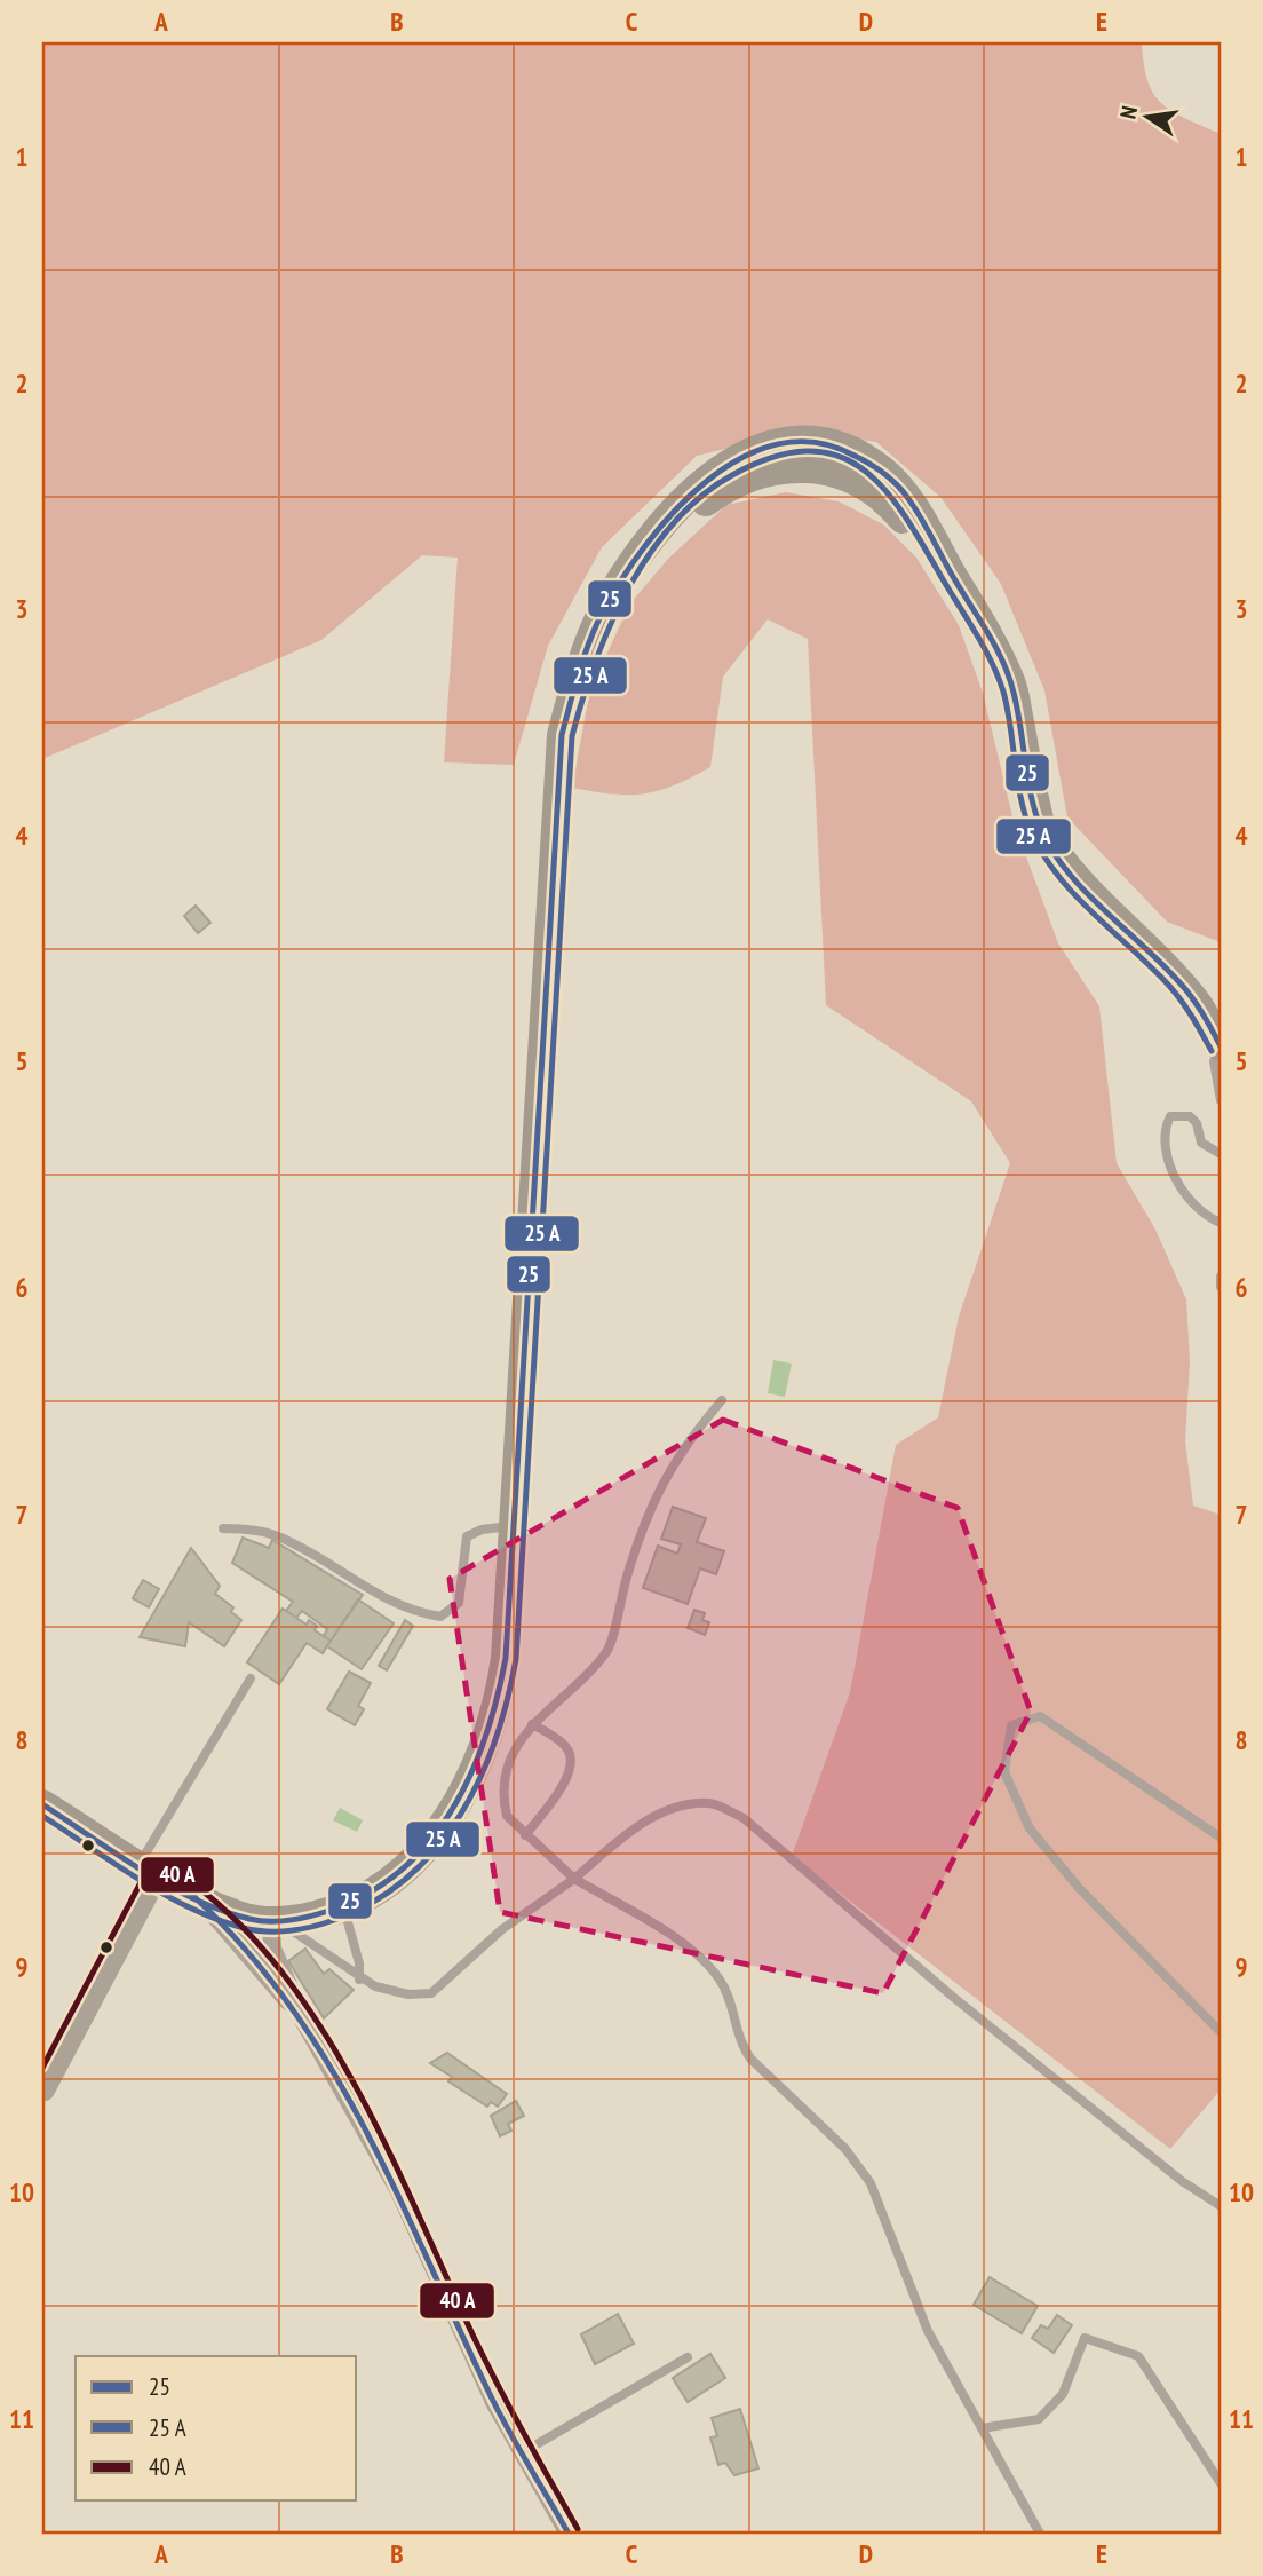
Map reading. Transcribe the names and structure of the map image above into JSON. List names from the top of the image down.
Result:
{
  "lines": ["transit line 25"],
  "legend": ["25", "25 A", "40 A"],
  "north": "left",
  "grid": {
    "columns": [
      "A",
      "B",
      "C",
      "D",
      "E"
    ],
    "rows": [
      "1",
      "2",
      "3",
      "4",
      "5",
      "6",
      "7",
      "8",
      "9",
      "10",
      "11"
    ]
  }
}
